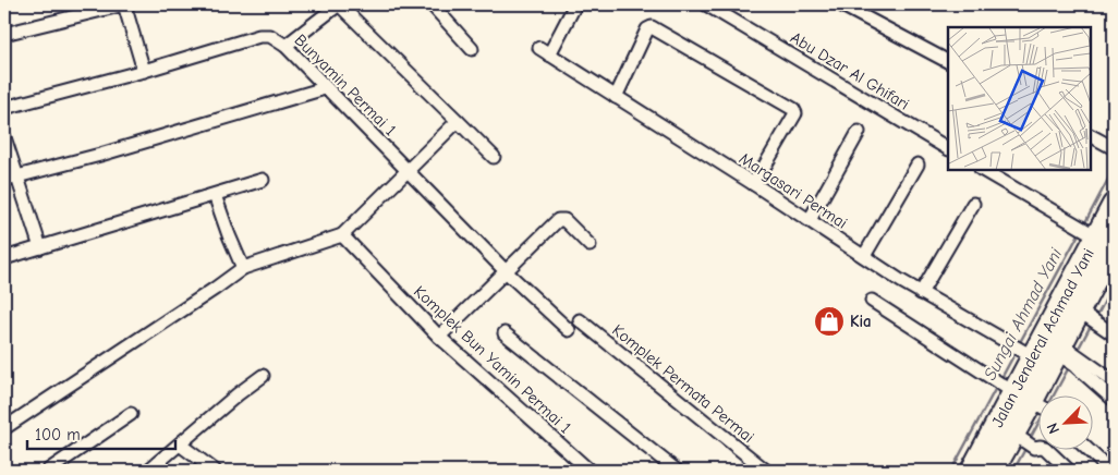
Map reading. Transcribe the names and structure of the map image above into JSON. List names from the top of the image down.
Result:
{
  "streets": {
    "highway": ["Jalan Jenderal Achmad Yani"],
    "street": [
      "Abu Dzar Al Ghifari",
      "Bunyamin Permai 1",
      "Margasari Permai",
      "Komplek Bun Yamin Permai 1",
      "Komplek Permata Permai"
    ]
  },
  "crossings": [
    ["Margasari Permai", "Jalan Jenderal Achmad Yani"]
  ],
  "water": ["Sungai Ahmad Yani"],
  "places": {
    "shop": ["Kia"]
  },
  "scale_bar": "100 m",
  "north": "bottom left"
}
